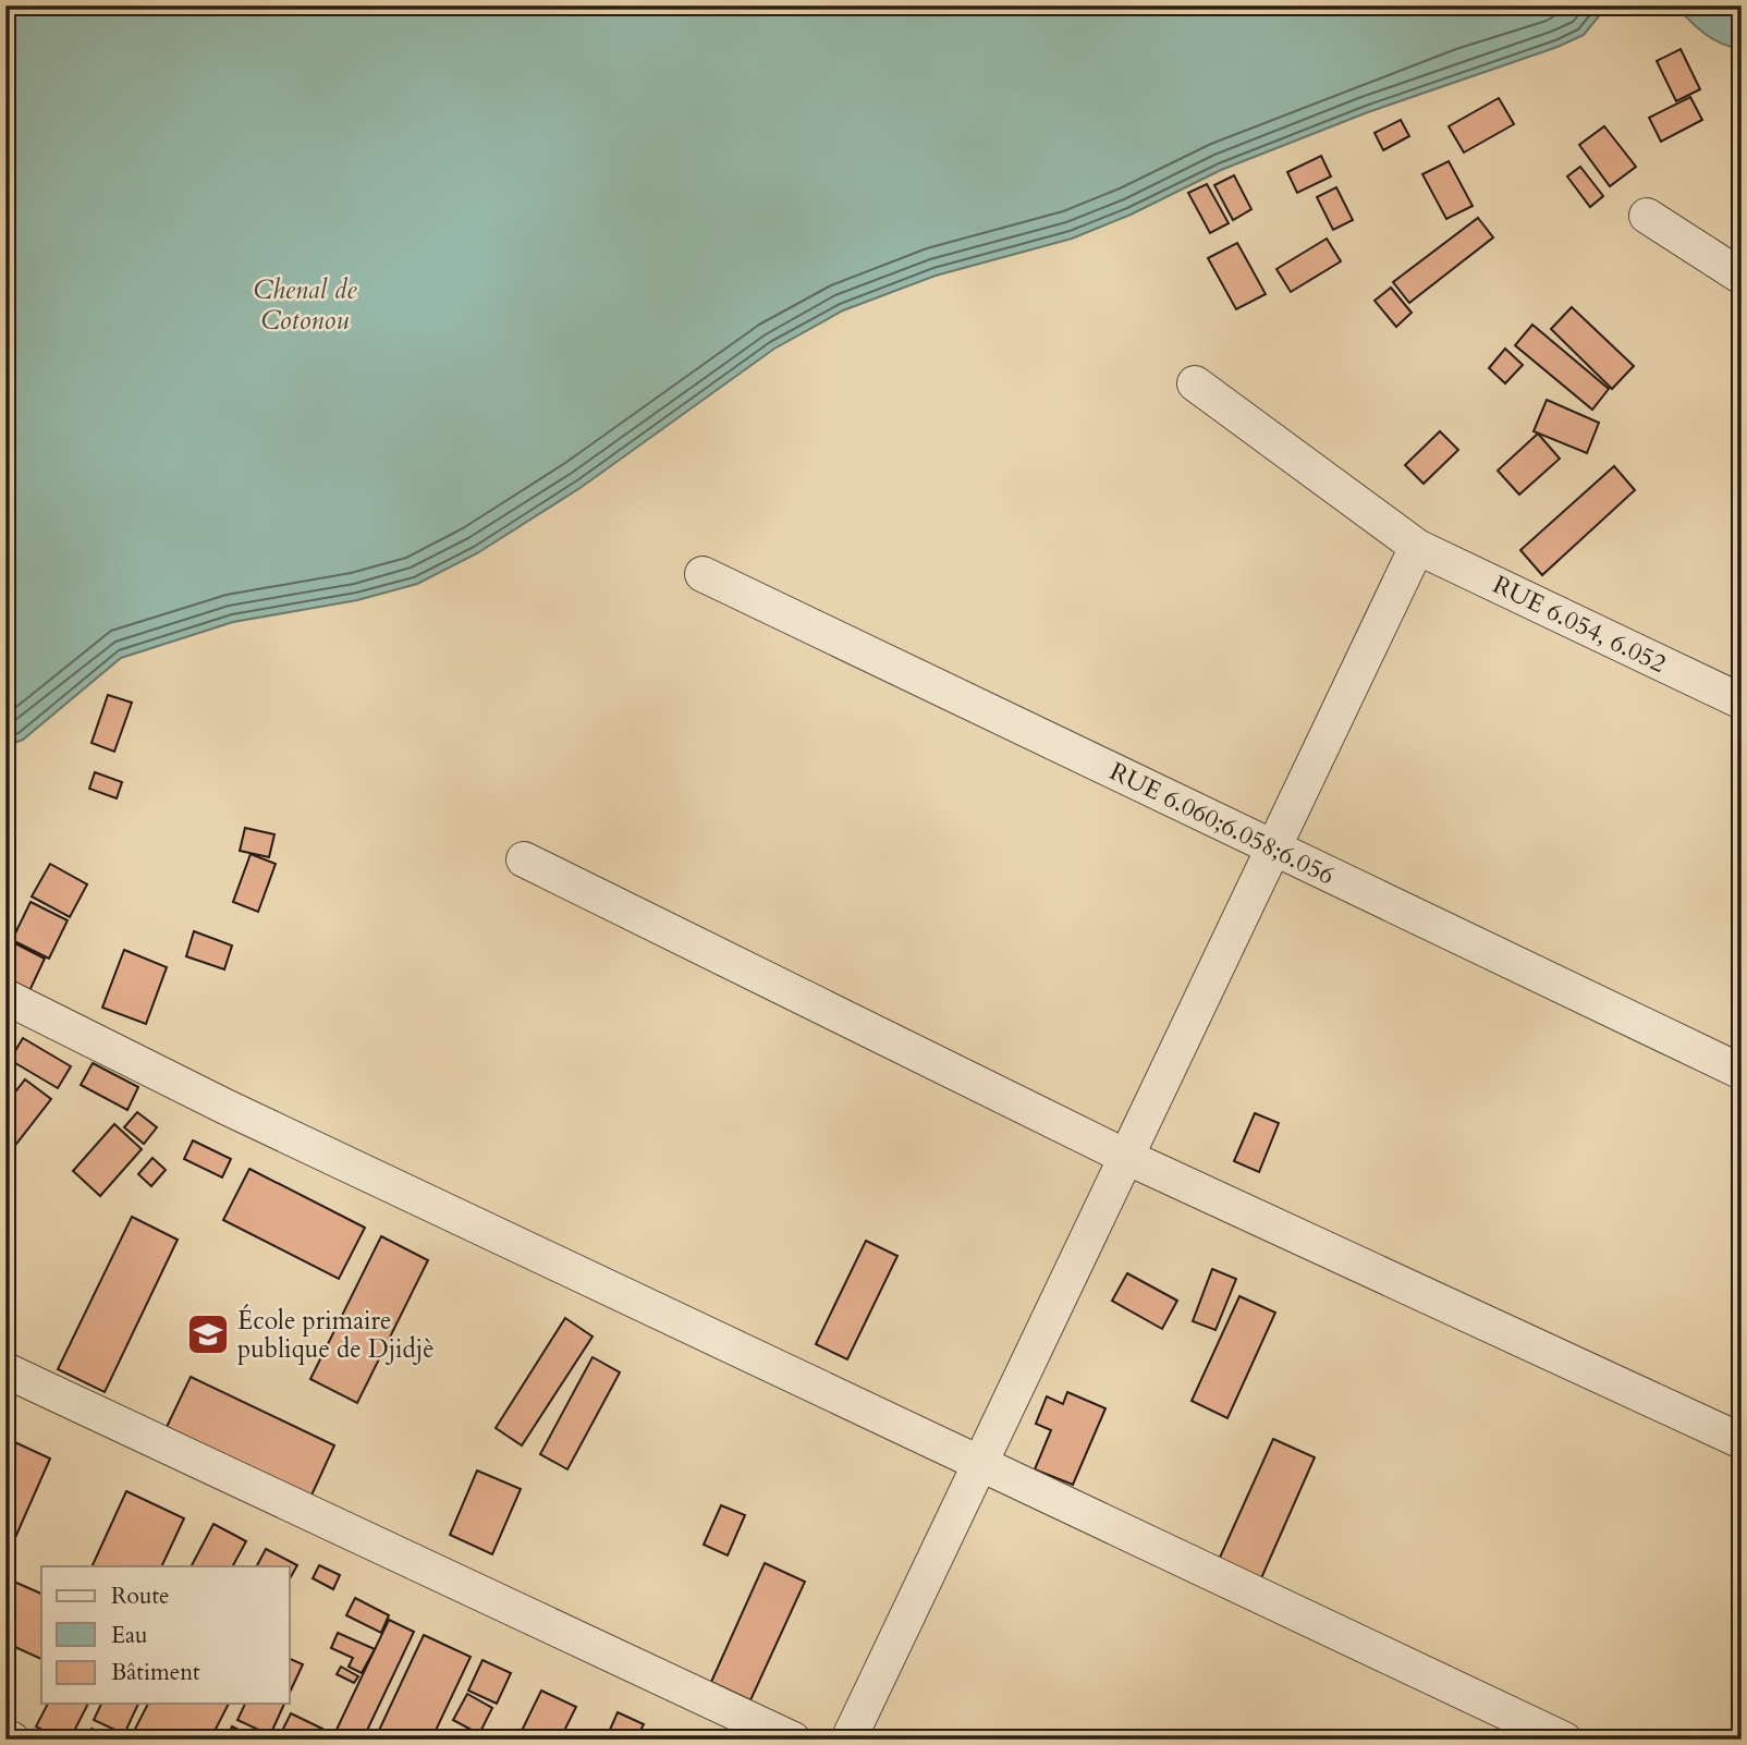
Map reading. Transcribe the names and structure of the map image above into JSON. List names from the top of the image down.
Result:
{
  "streets": {
    "street": ["RUE 6.054, 6.052", "RUE 6.060;6.058;6.056"]
  },
  "water": ["Chenal de Cotonou"],
  "places": {
    "school or university": ["École primaire publique de Djidjè"]
  },
  "legend": ["Route", "Eau", "Bâtiment"]
}
